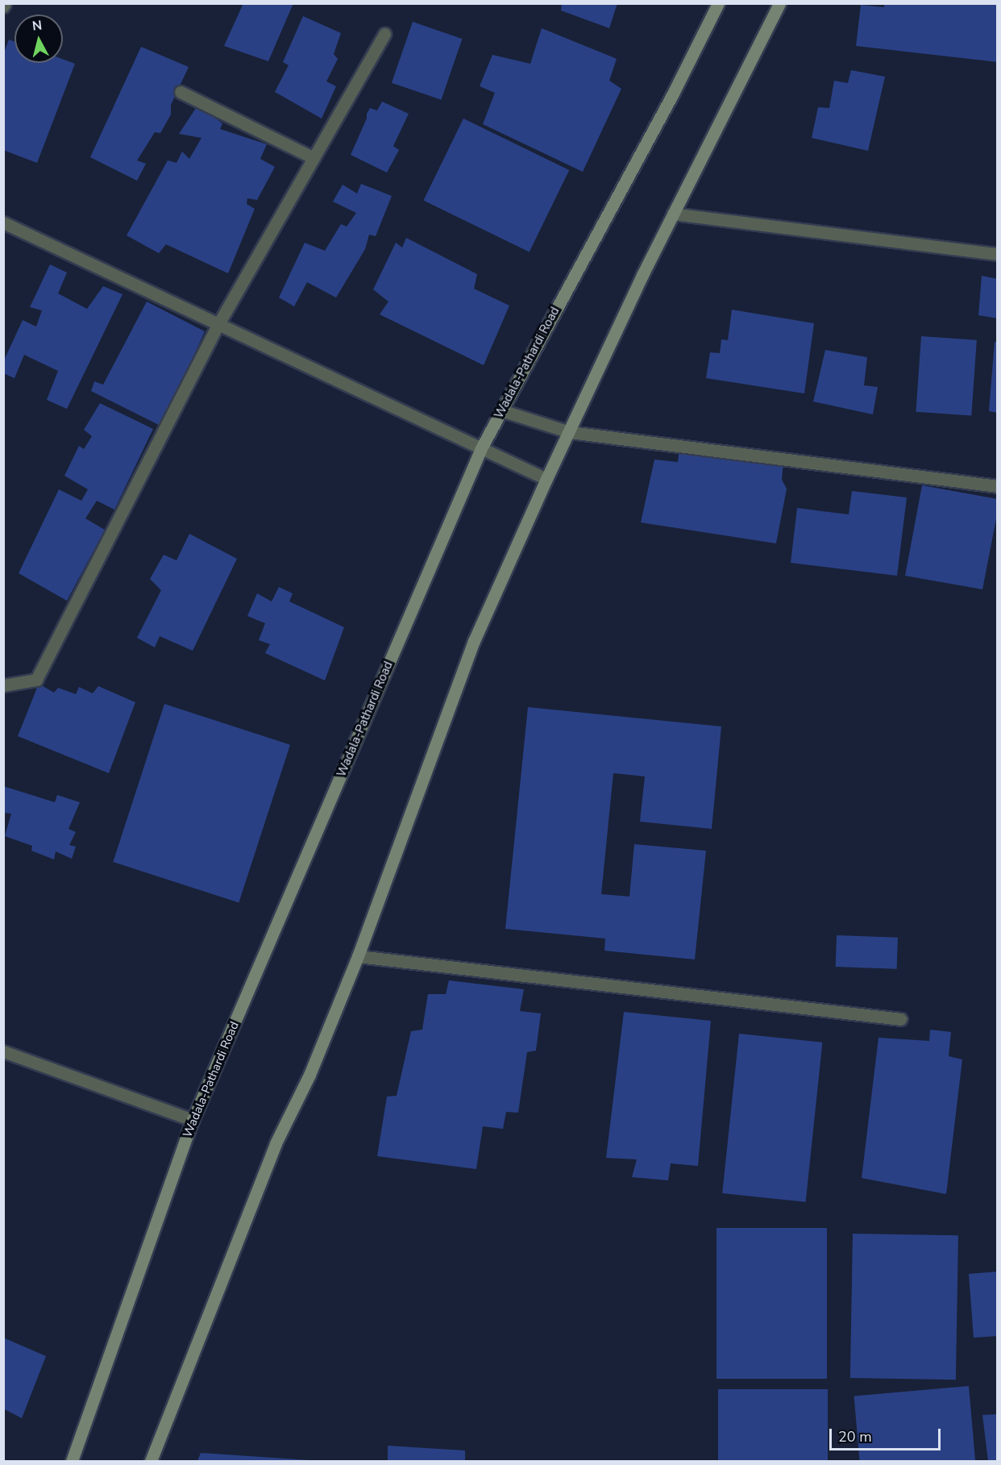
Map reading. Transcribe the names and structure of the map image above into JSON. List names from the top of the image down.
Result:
{
  "streets": {
    "main road": ["Wadala-Pathardi Road"]
  },
  "scale_bar": "20 m",
  "north": "top"
}
